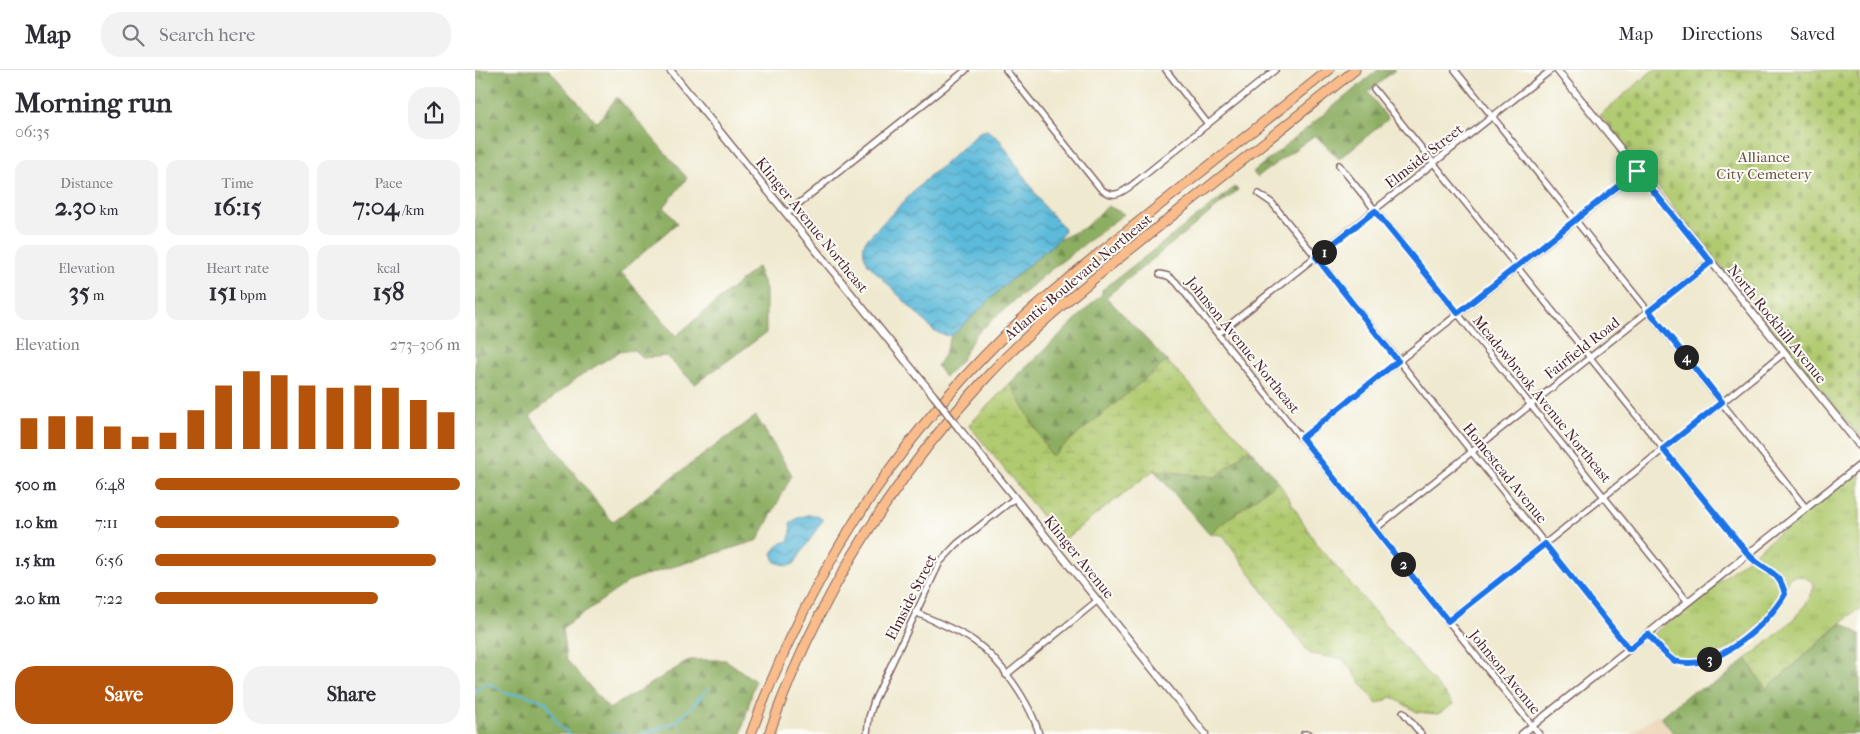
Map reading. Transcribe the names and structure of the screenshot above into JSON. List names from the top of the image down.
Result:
{
  "streets": {
    "highway": ["Atlantic Boulevard Northeast"],
    "street": [
      "Elmside Street",
      "Klinger Avenue Northeast",
      "North Rockhill Avenue",
      "Johnson Avenue Northeast",
      "Fairfield Road",
      "Meadowbrook Avenue Northeast",
      "Homestead Avenue",
      "Klinger Avenue",
      "Johnson Avenue"
    ]
  },
  "crossings": [
    ["Elmside Street", "Johnson Avenue Northeast"],
    ["Elmside Street", "Meadowbrook Avenue Northeast"],
    ["Elmside Street", "Homestead Avenue"],
    ["Elmside Street", "Klinger Avenue"],
    ["Klinger Avenue Northeast", "Klinger Avenue"],
    ["North Rockhill Avenue", "Fairfield Road"],
    ["Johnson Avenue Northeast", "Johnson Avenue"],
    ["Fairfield Road", "Meadowbrook Avenue Northeast"],
    ["Fairfield Road", "Homestead Avenue"],
    ["Fairfield Road", "Johnson Avenue"]
  ],
  "parks": ["Alliance City Cemetery"],
  "page": {
    "header": "Map",
    "search": "Search here",
    "nav": ["Map", "Directions", "Saved"],
    "heading": ["Morning run", "06:35"],
    "stats": [
      ["Distance", "2.30 km"],
      ["Time", "16:15"],
      ["Pace", "7:04 /km"],
      ["Elevation", "35 m"],
      ["Heart rate", "151 bpm"],
      ["kcal", "158"]
    ],
    "pins": [
      "1",
      "4",
      "2",
      "3"
    ],
    "chart": ["Elevation", "273–306 m"],
    "list": [
      {
        "name": "500 m",
        "note": "6:48"
      },
      {
        "name": "1.0 km",
        "note": "7:11"
      },
      {
        "name": "1.5 km",
        "note": "6:56"
      },
      {
        "name": "2.0 km",
        "note": "7:22"
      }
    ],
    "buttons": ["Save", "Share"]
  }
}
